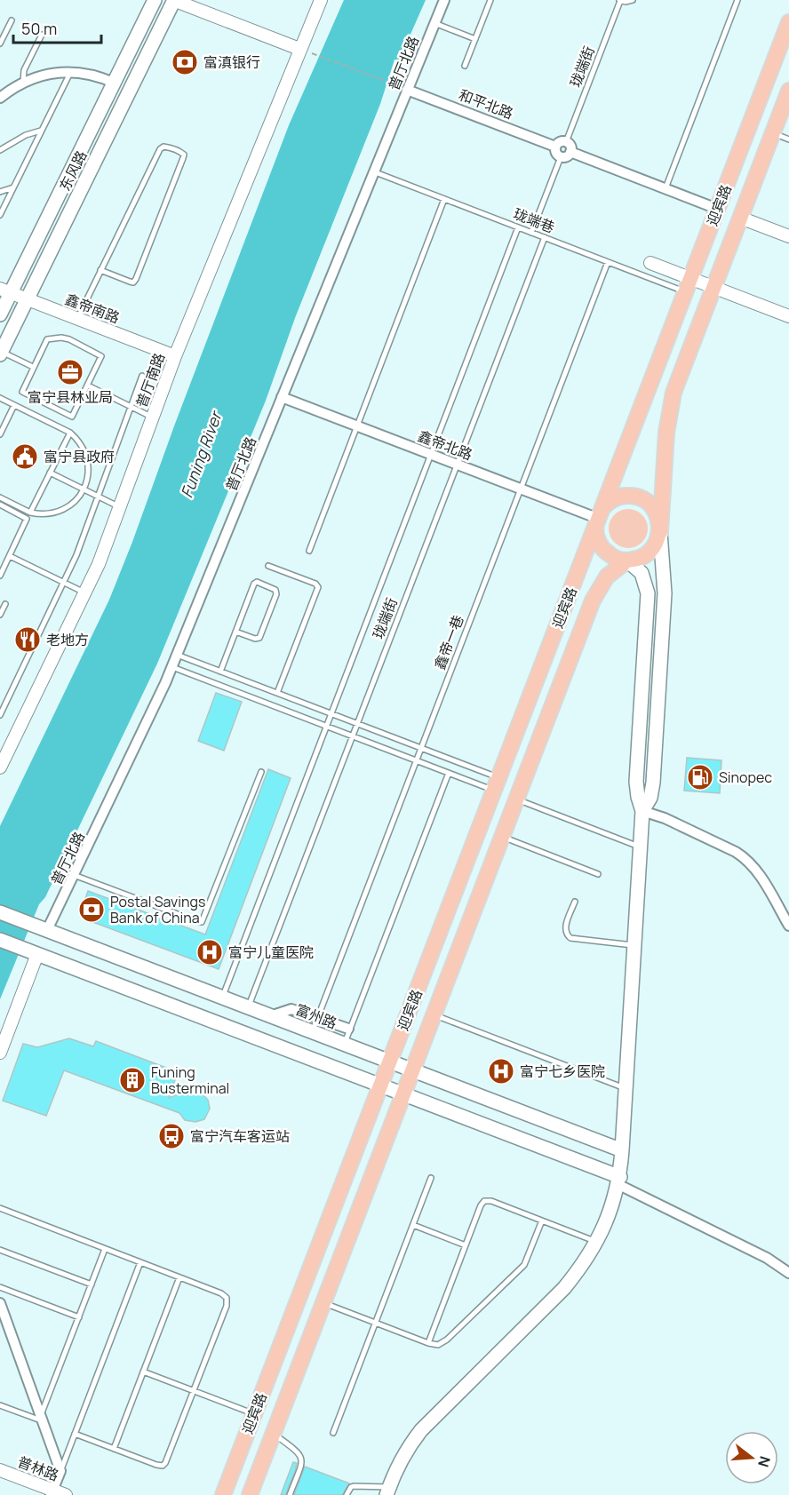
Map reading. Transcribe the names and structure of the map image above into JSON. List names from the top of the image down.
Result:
{
  "streets": {
    "main road": ["东风路", "迎宾路", "富州路"],
    "street": [
      "普厅北路",
      "和平北路",
      "鑫帝南路",
      "普厅南路",
      "鑫帝北路",
      "普林路"
    ],
    "lane": ["珑端街", "珑端巷", "鑫帝一巷"]
  },
  "crossings": [
    ["普厅北路", "和平北路"],
    ["普厅北路", "珑端巷"],
    ["普厅北路", "鑫帝北路"],
    ["普厅北路", "富州路"],
    ["珑端街", "和平北路"],
    ["珑端街", "珑端巷"],
    ["珑端街", "鑫帝北路"],
    ["珑端街", "富州路"],
    ["东风路", "鑫帝南路"],
    ["迎宾路", "珑端巷"],
    ["迎宾路", "鑫帝北路"],
    ["迎宾路", "富州路"],
    ["珑端巷", "鑫帝一巷"],
    ["鑫帝南路", "普厅南路"],
    ["鑫帝北路", "鑫帝一巷"],
    ["鑫帝一巷", "富州路"]
  ],
  "water": ["Funing River"],
  "places": {
    "bank": ["富滇银行", "Postal Savings Bank of China"],
    "office": ["富宁县林业局"],
    "public building": ["富宁县政府"],
    "restaurant": ["老地方"],
    "fuel station": ["Sinopec"],
    "hospital": ["富宁儿童医院", "富宁七乡医院"],
    "building": ["Funing Busterminal"],
    "bus stop": ["富宁汽车客运站"]
  },
  "scale_bar": "50 m",
  "north": "right"
}
